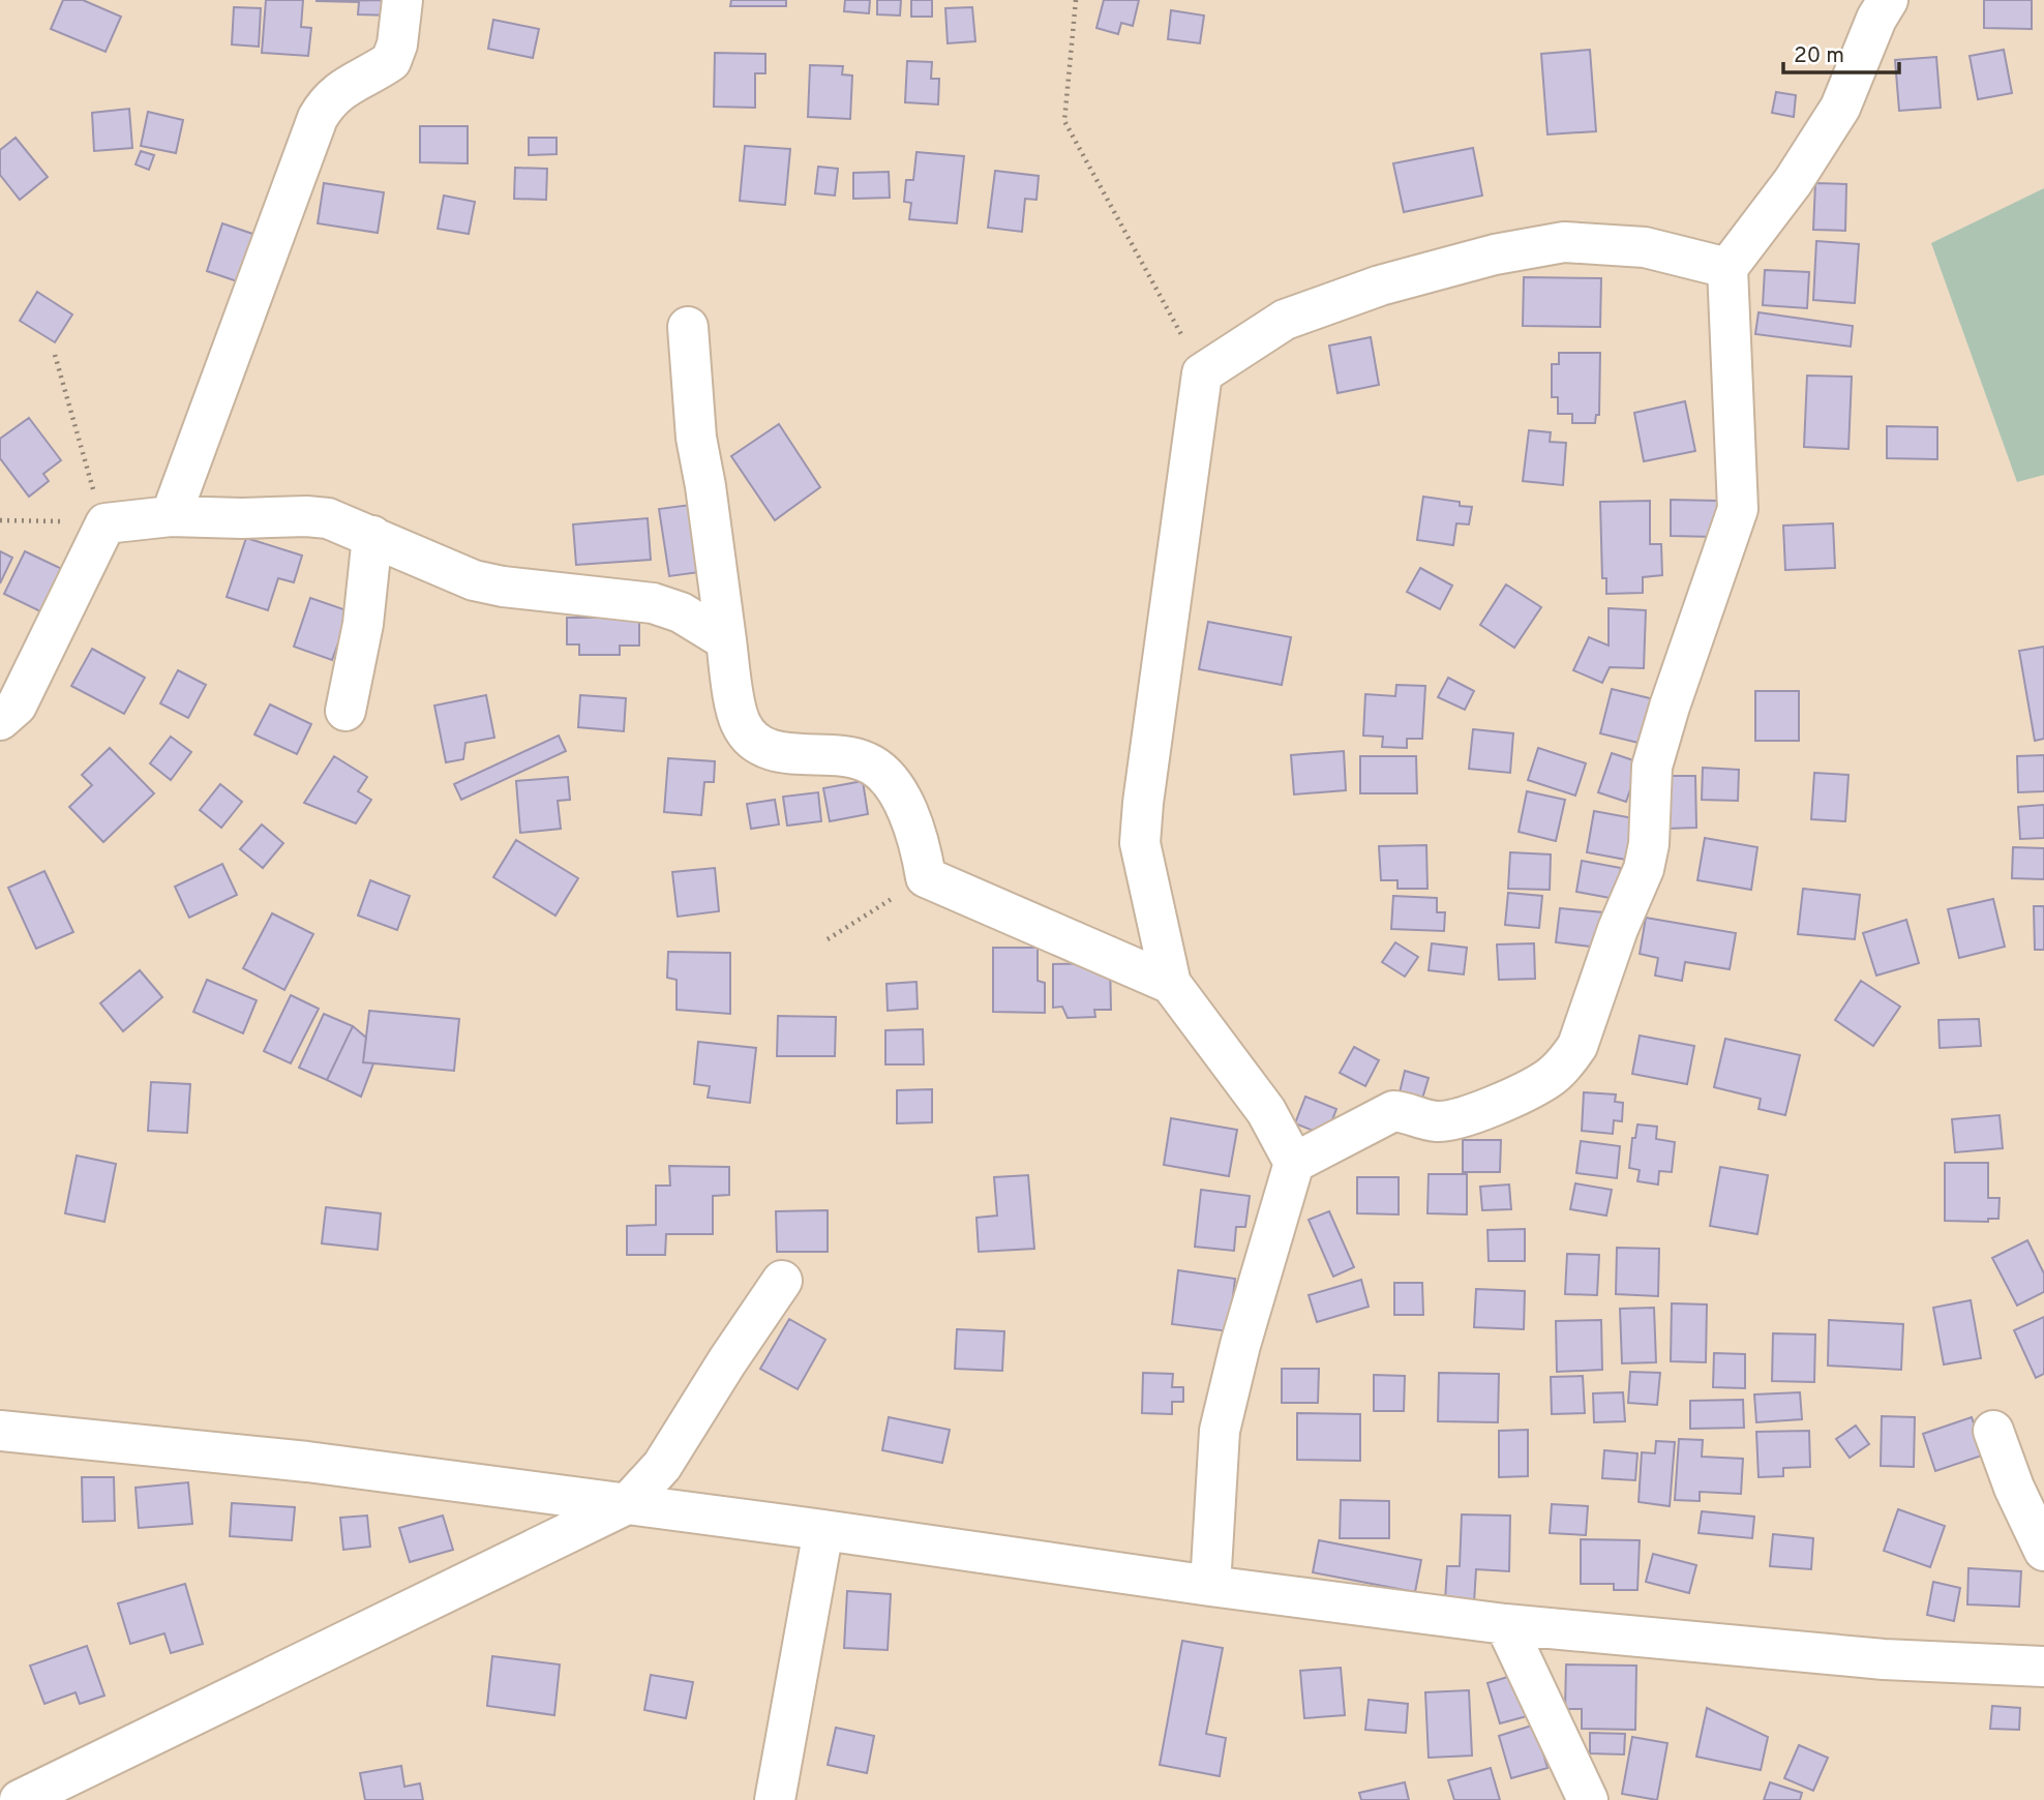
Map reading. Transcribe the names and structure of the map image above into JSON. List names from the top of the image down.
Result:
{
  "scale_bar": "20 m"
}
